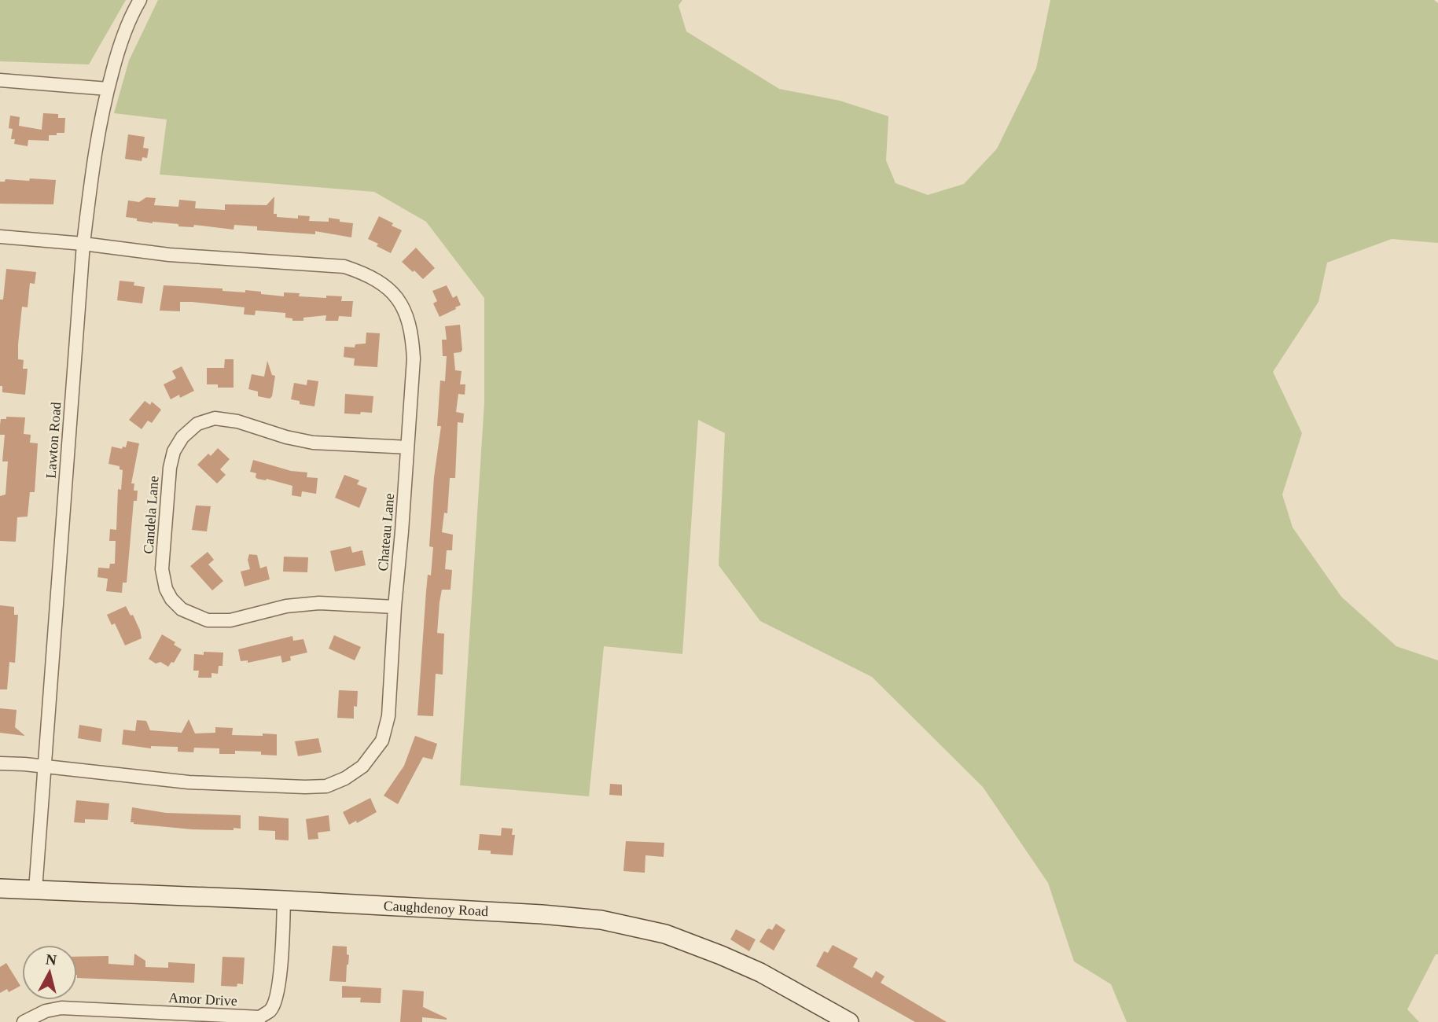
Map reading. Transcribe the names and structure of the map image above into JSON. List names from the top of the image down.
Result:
{
  "streets": {
    "street": [
      "Lawton Road",
      "Candela Lane",
      "Chateau Lane",
      "Caughdenoy Road",
      "Amor Drive"
    ]
  },
  "crossings": [
    ["Lawton Road", "Chateau Lane"],
    ["Lawton Road", "Caughdenoy Road"],
    ["Candela Lane", "Chateau Lane"],
    ["Caughdenoy Road", "Amor Drive"]
  ],
  "north": "top"
}
